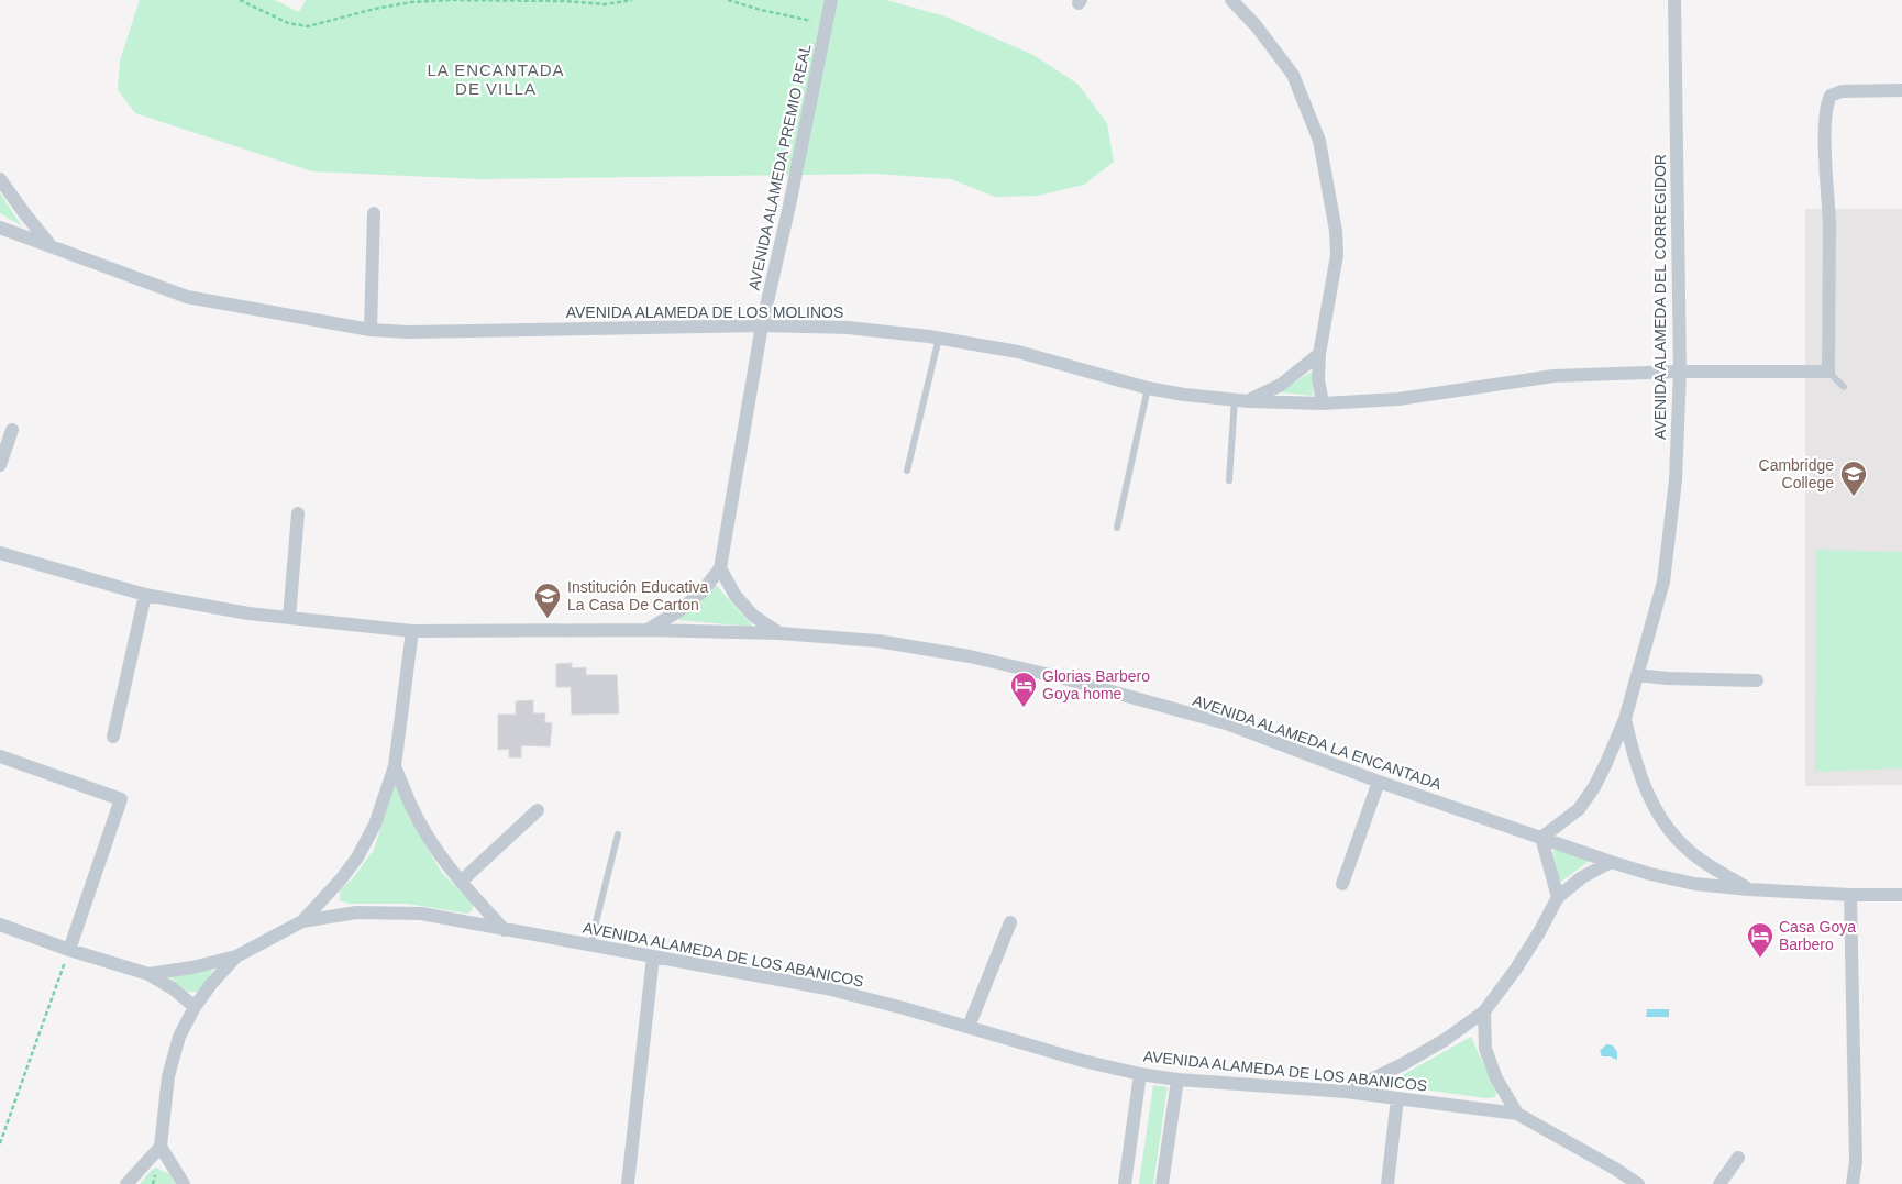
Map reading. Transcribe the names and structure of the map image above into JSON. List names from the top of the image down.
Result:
{
  "streets": {
    "street": [
      "AVENIDA ALAMEDA PREMIO REAL",
      "AVENIDA ALAMEDA DEL CORREGIDOR",
      "AVENIDA ALAMEDA DE LOS MOLINOS",
      "AVENIDA ALAMEDA LA ENCANTADA",
      "AVENIDA ALAMEDA DE LOS ABANICOS"
    ]
  },
  "crossings": [
    ["AVENIDA ALAMEDA PREMIO REAL", "AVENIDA ALAMEDA DE LOS MOLINOS"],
    ["AVENIDA ALAMEDA PREMIO REAL", "AVENIDA ALAMEDA LA ENCANTADA"],
    ["AVENIDA ALAMEDA DEL CORREGIDOR", "AVENIDA ALAMEDA DE LOS MOLINOS"],
    ["AVENIDA ALAMEDA DEL CORREGIDOR", "AVENIDA ALAMEDA LA ENCANTADA"]
  ],
  "districts": ["LA ENCANTADA DE VILLA"],
  "places": {
    "school or university": ["Cambridge College", "Institución Educativa La Casa De Carton"],
    "hotel": ["Glorias Barbero Goya home", "Casa Goya Barbero"]
  }
}
